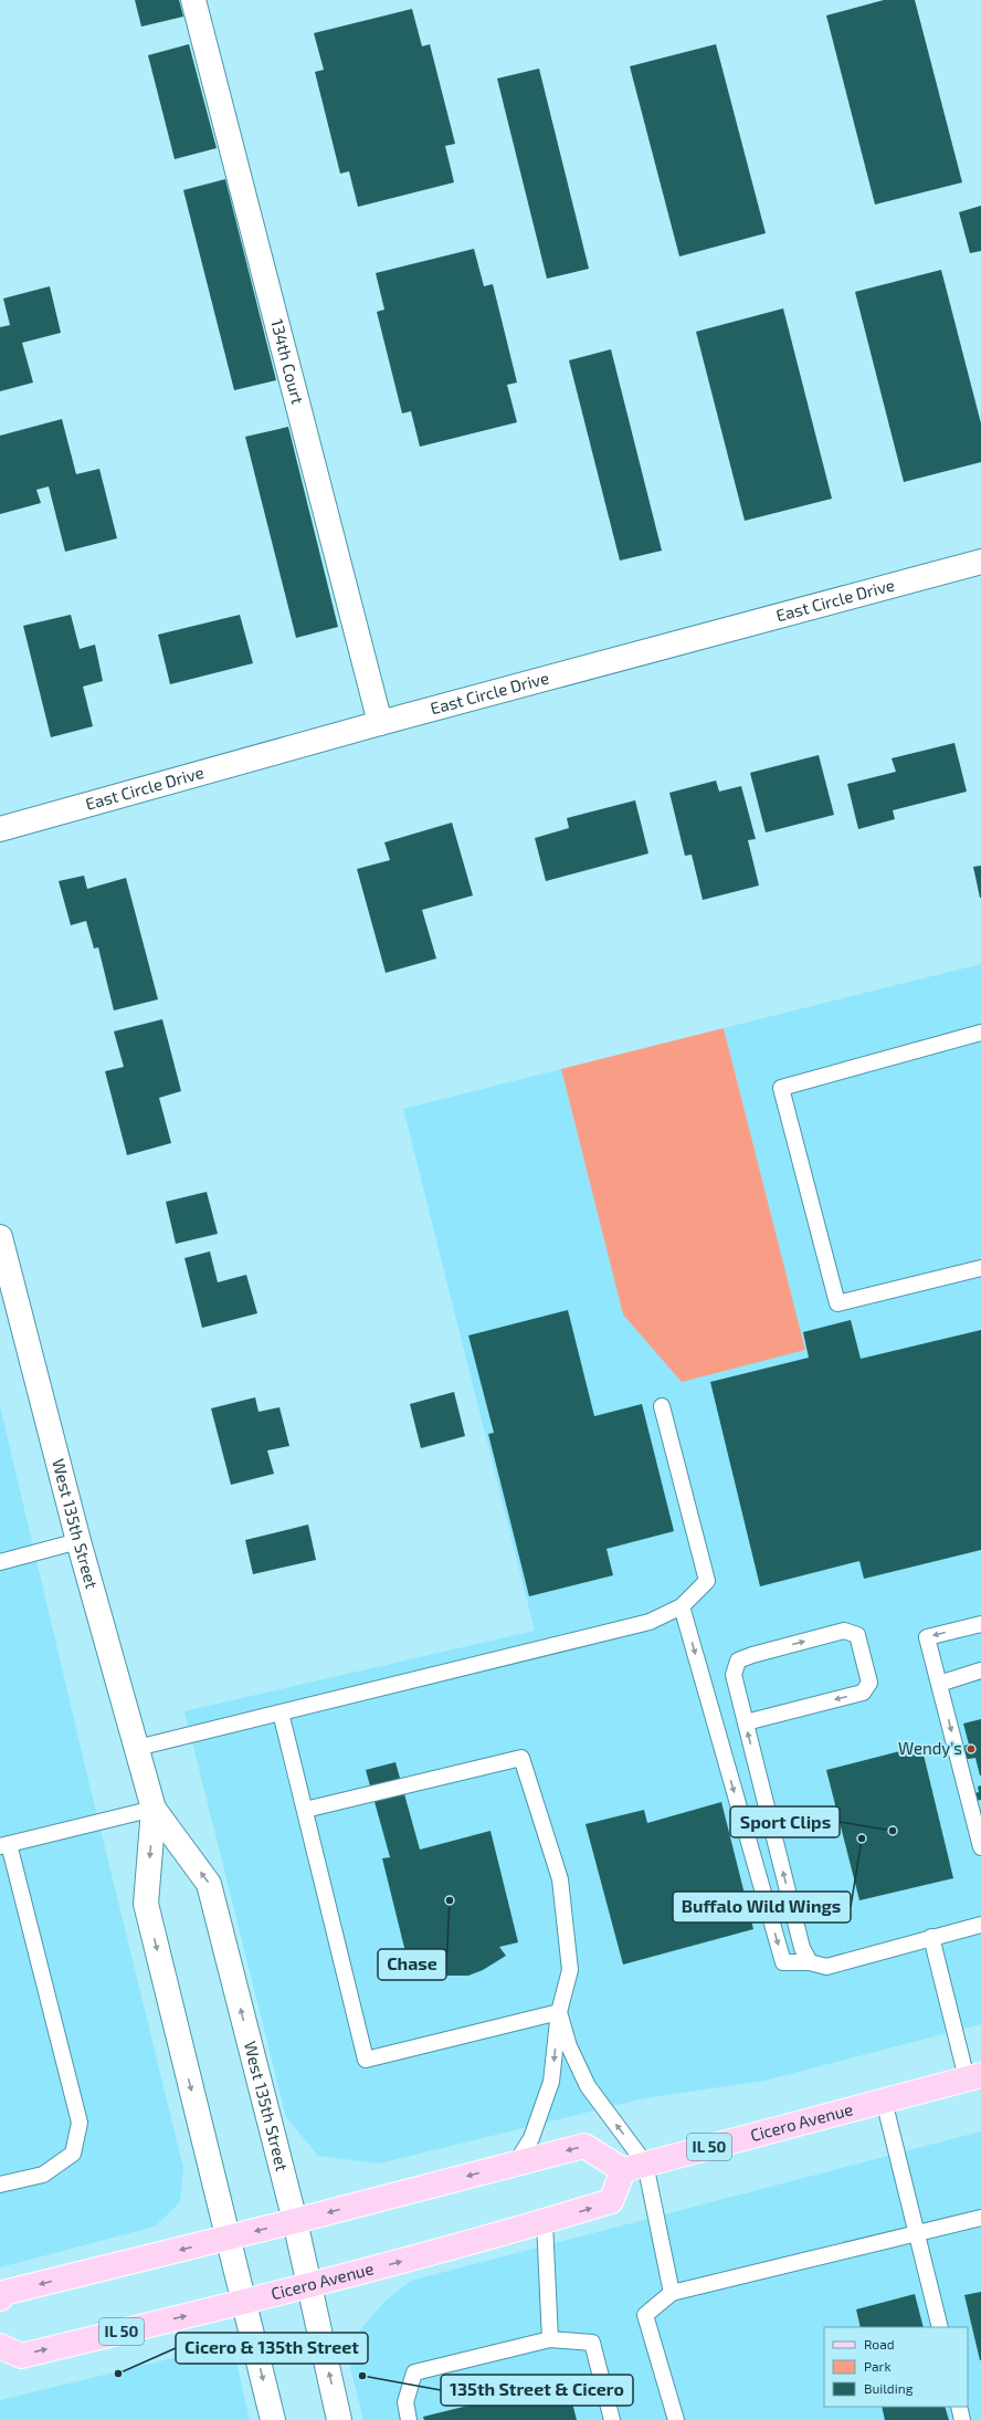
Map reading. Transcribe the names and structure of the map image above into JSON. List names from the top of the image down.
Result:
{
  "streets": {
    "main road": ["Cicero Avenue", "IL 50"],
    "street": ["134th Court", "East Circle Drive", "West 135th Street"]
  },
  "crossings": [
    ["134th Court", "East Circle Drive"],
    ["West 135th Street", "Cicero Avenue"]
  ],
  "places": [
    "Wendy's",
    "Sport Clips",
    "Buffalo Wild Wings",
    "Chase",
    "Cicero & 135th Street",
    "135th Street & Cicero"
  ],
  "legend": ["Road", "Park", "Building"]
}
